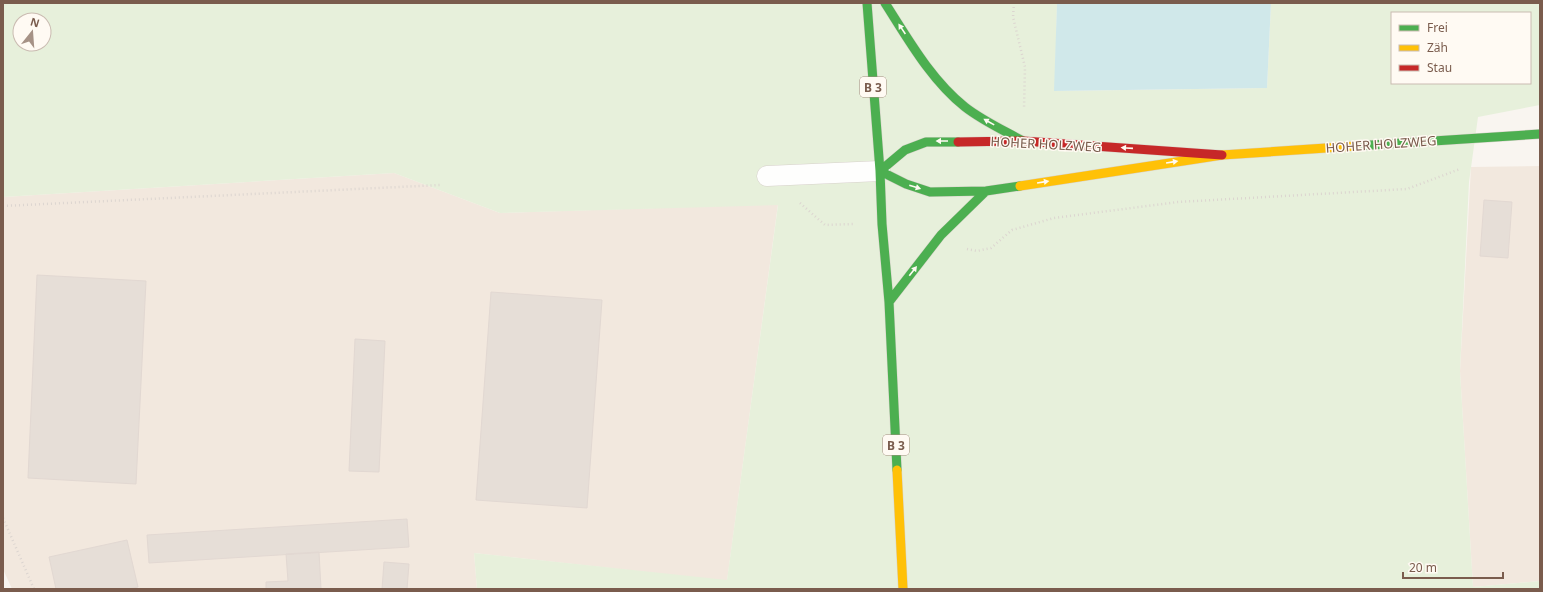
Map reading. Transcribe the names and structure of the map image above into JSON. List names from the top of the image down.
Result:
{
  "streets": {
    "main road": ["B 3", "HOHER HOLZWEG"]
  },
  "crossings": [
    ["B 3", "HOHER HOLZWEG"]
  ],
  "legend": ["Frei", "Zäh", "Stau"],
  "scale_bar": "20 m",
  "north": "top"
}
